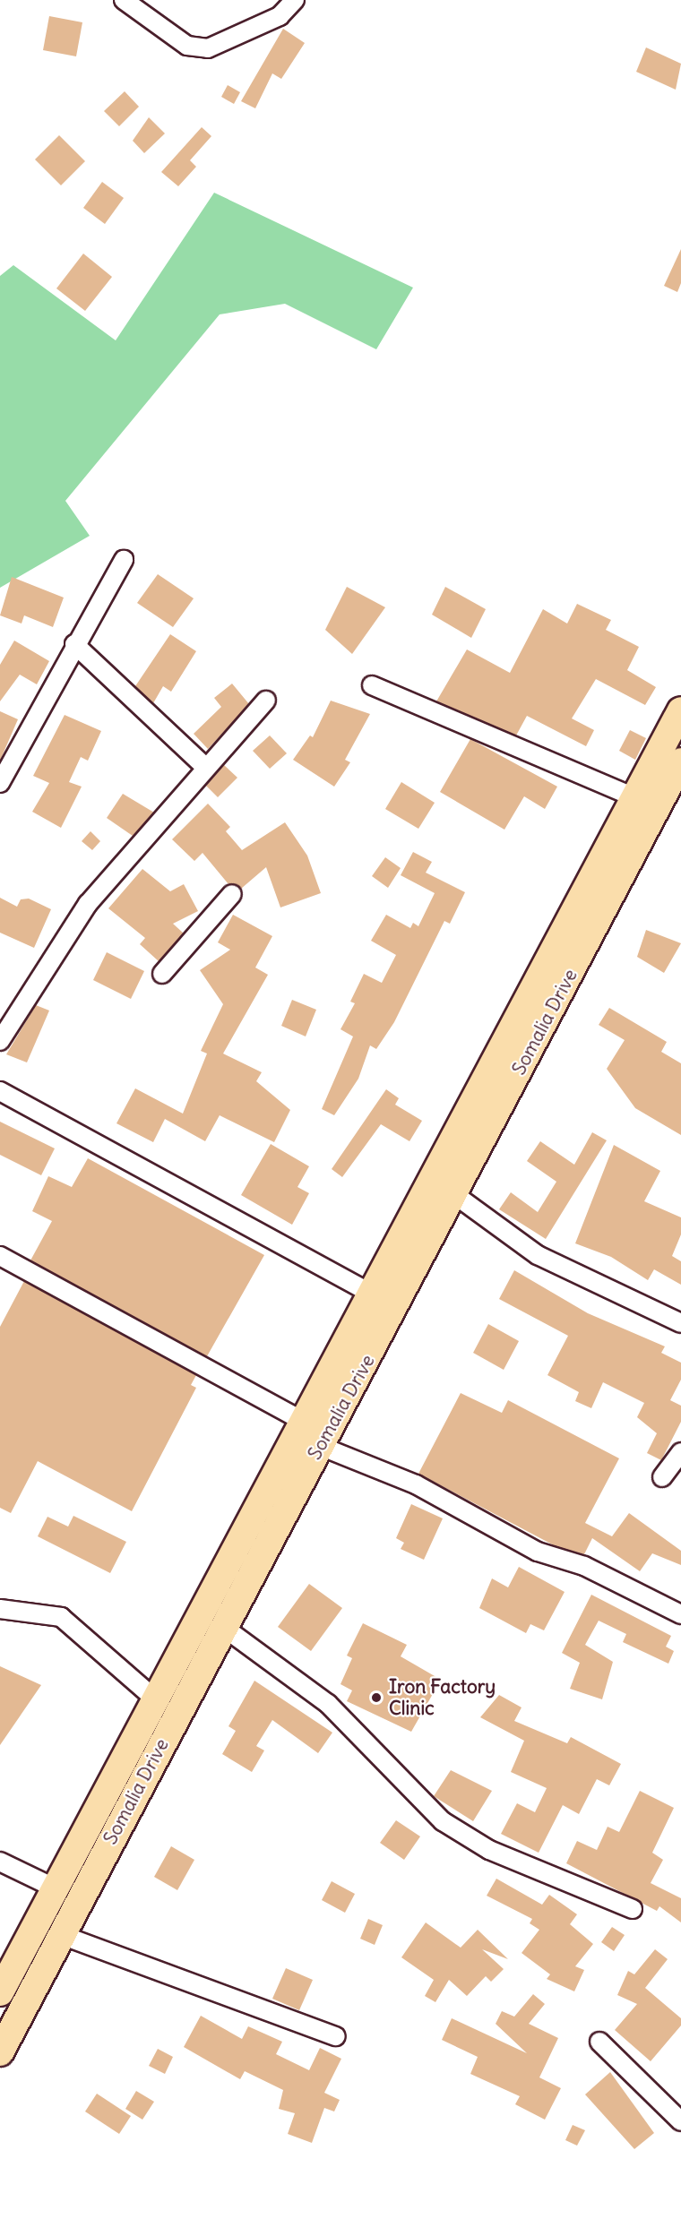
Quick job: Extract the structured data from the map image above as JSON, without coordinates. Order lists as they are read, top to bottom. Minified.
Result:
{"streets":{"main road":["Somalia Drive"]},"places":["Iron Factory Clinic"]}
